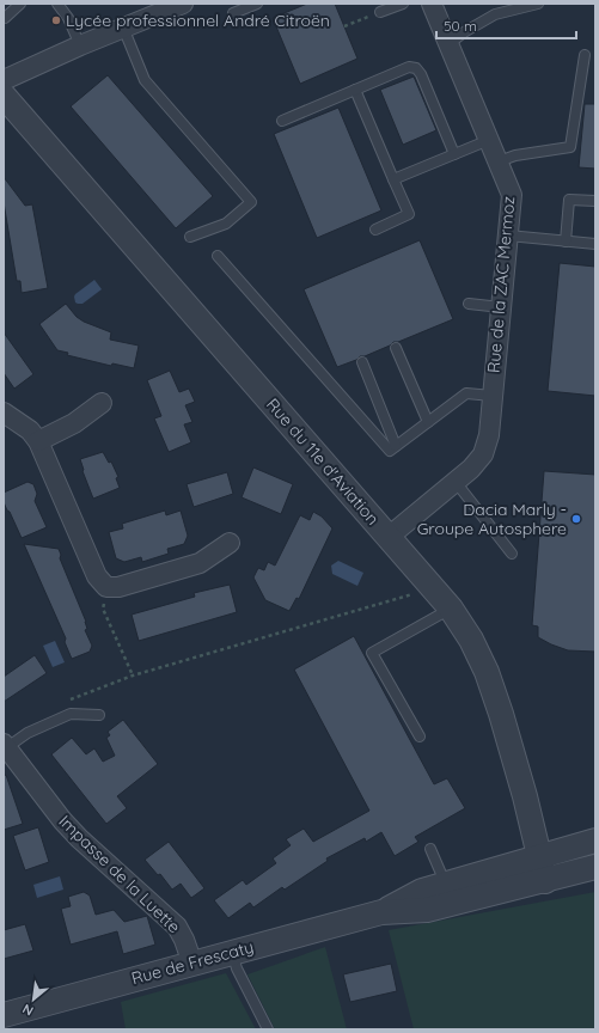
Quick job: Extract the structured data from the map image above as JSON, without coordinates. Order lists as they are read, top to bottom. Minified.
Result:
{"streets":{"street":["Rue de la ZAC Mermoz","Rue du 11e d'Aviation","Impasse de la Luette","Rue de Frescaty"]},"crossings":[["Rue de la ZAC Mermoz","Rue du 11e d'Aviation"],["Rue du 11e d'Aviation","Rue de Frescaty"],["Impasse de la Luette","Rue de Frescaty"]],"places":["Lycée professionnel André Citroën","Dacia Marly - Groupe Autosphere"],"scale_bar":"50 m","north":"bottom left"}
